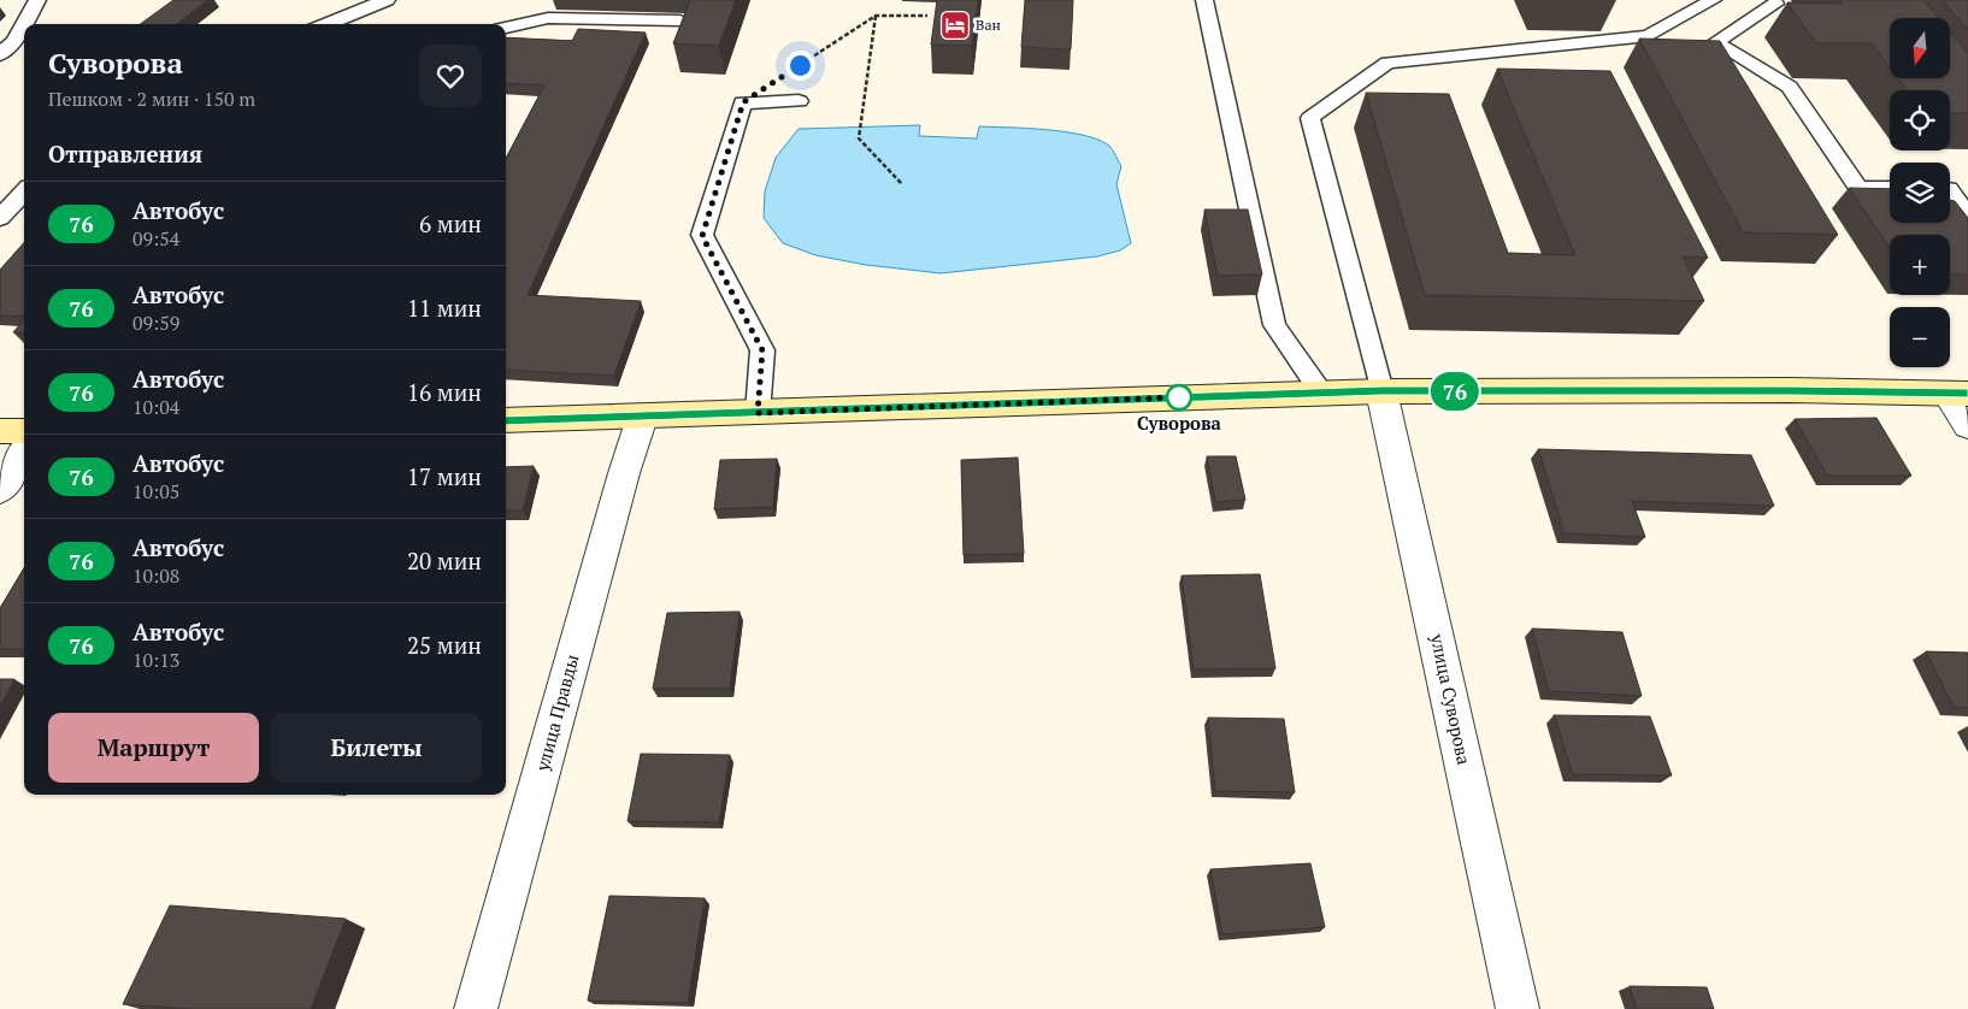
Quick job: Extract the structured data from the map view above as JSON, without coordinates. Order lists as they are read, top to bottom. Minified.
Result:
{"streets":{"street":["улица Суворова","улица Правды"]},"places":{"hotel":["Ван"],"other":["Суворова"]},"lines":["bus line 76"],"north":"bottom","page":{"on_map":"76","map_buttons":["+","−"],"heading":[["Суворова","Пешком · 2 мин · 150 m"],"Отправления"],"list":[{"mark":"76","name":"Автобус","note":"09:54","value":"6 мин"},{"mark":"76","name":"Автобус","note":"09:59","value":"11 мин"},{"mark":"76","name":"Автобус","note":"10:04","value":"16 мин"},{"mark":"76","name":"Автобус","note":"10:05","value":"17 мин"},{"mark":"76","name":"Автобус","note":"10:08","value":"20 мин"},{"mark":"76","name":"Автобус","note":"10:13","value":"25 мин"}],"buttons":["Маршрут","Билеты"]}}
